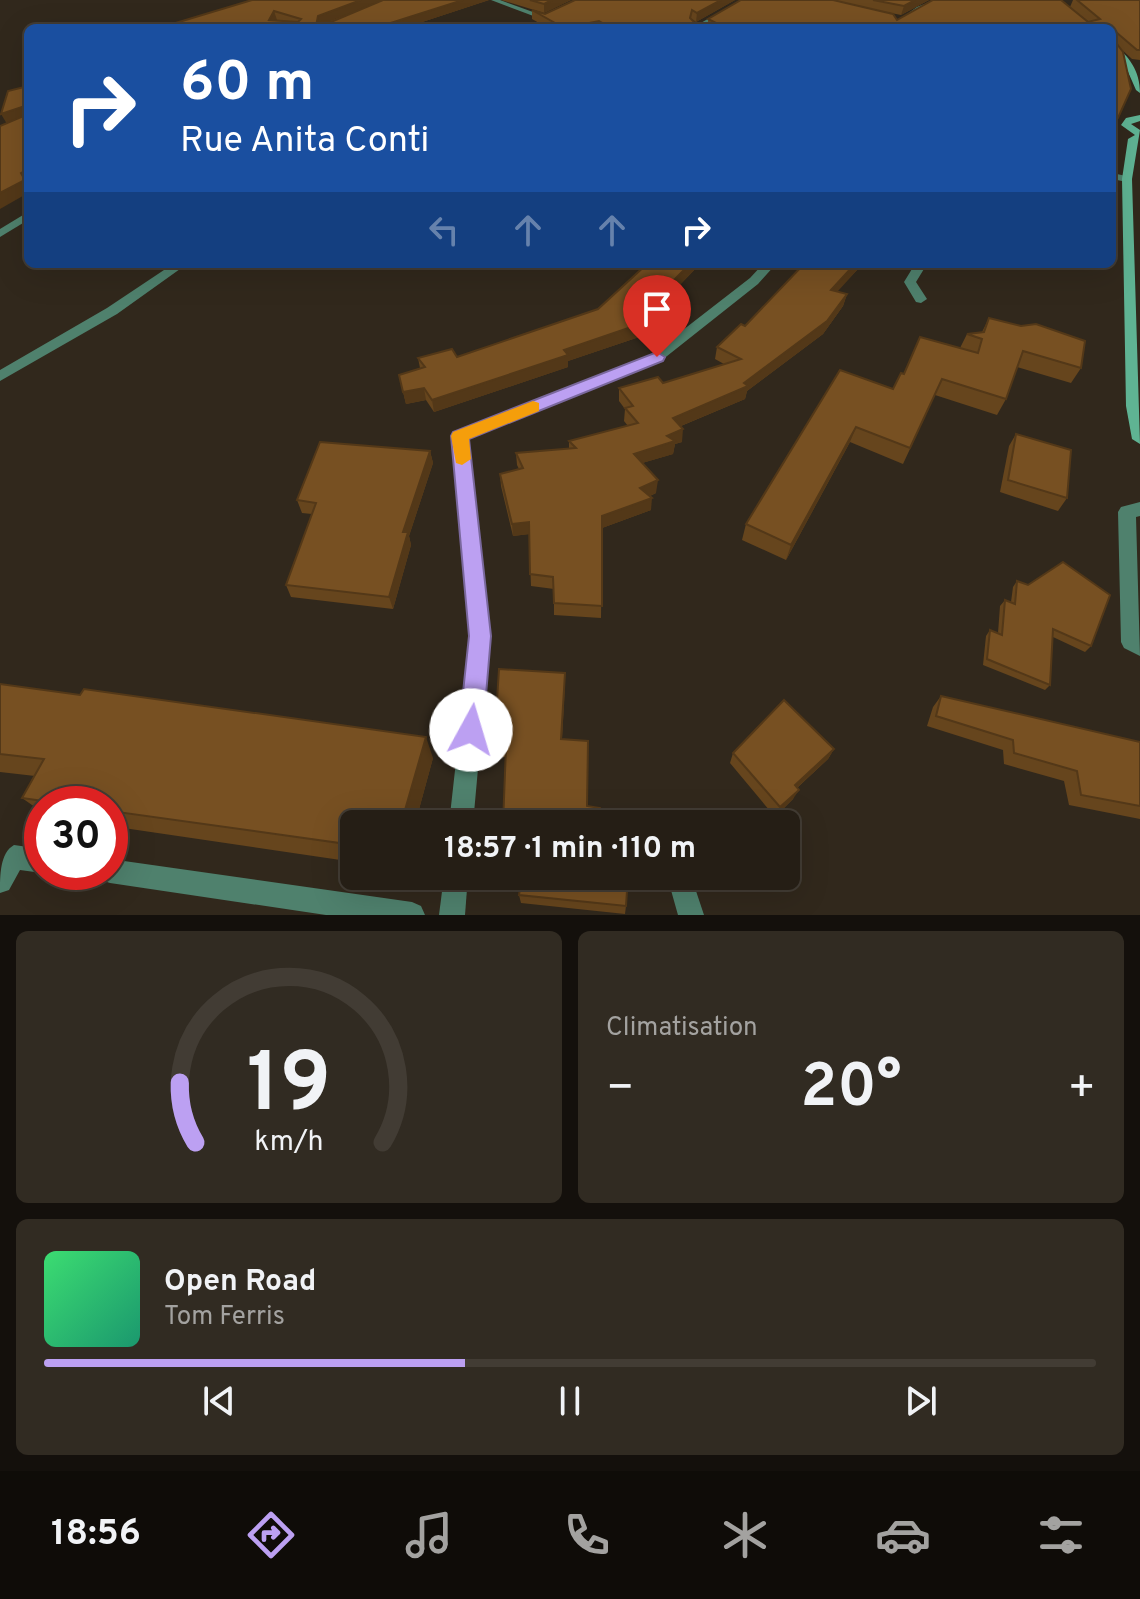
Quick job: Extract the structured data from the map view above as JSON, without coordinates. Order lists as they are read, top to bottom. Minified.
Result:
{"page":{"turn":["60 m","Rue Anita Conti"],"limit":"30","trip":"18:57 · 1 min · 110 m","tile":"Climatisation","heat":["−","20°","+"],"song":["Open Road","Tom Ferris"],"tabs":"18:56","gauge":["19","km/h"]}}
